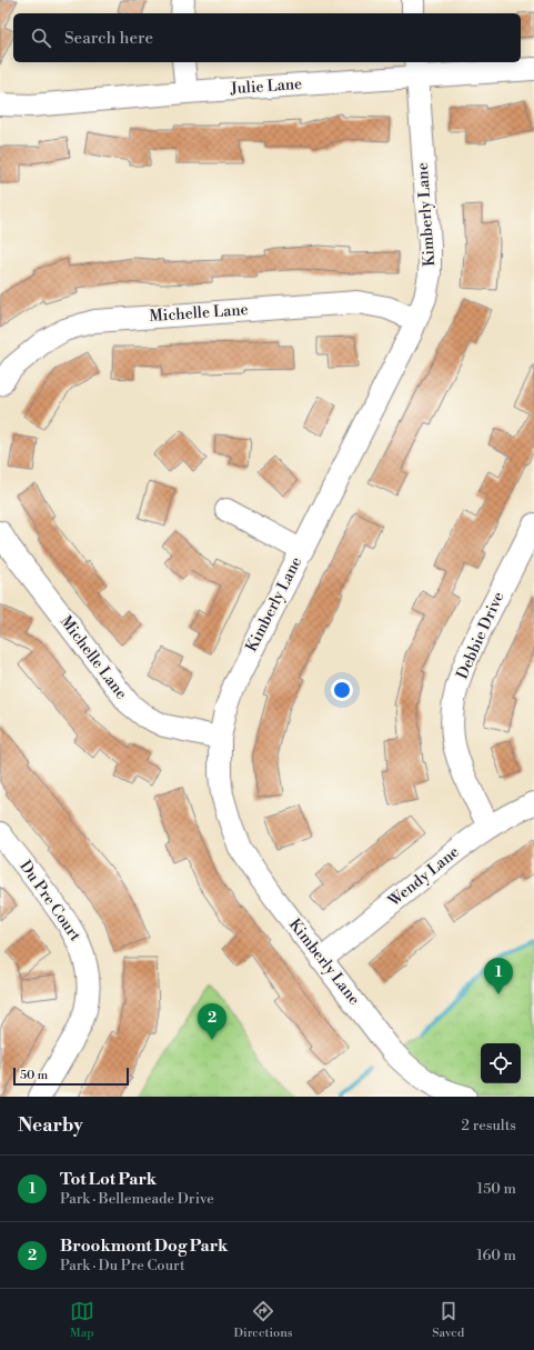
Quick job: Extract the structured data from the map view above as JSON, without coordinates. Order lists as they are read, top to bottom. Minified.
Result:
{"streets":{"street":["Julie Lane","Kimberly Lane","Michelle Lane","Debbie Drive","Wendy Lane","Du Pre Court"]},"crossings":[["Julie Lane","Kimberly Lane"],["Kimberly Lane","Michelle Lane"],["Kimberly Lane","Wendy Lane"],["Debbie Drive","Wendy Lane"]],"scale_bar":"50 m","page":{"search":"Search here","pins":["1","2"],"scale":"50 m","heading":["Nearby","2 results"],"list":[{"mark":"1","name":"Tot Lot Park","note":"Park · Bellemeade Drive","value":"150 m"},{"mark":"2","name":"Brookmont Dog Park","note":"Park · Du Pre Court","value":"160 m"}],"nav":["Map","Directions","Saved"]}}
